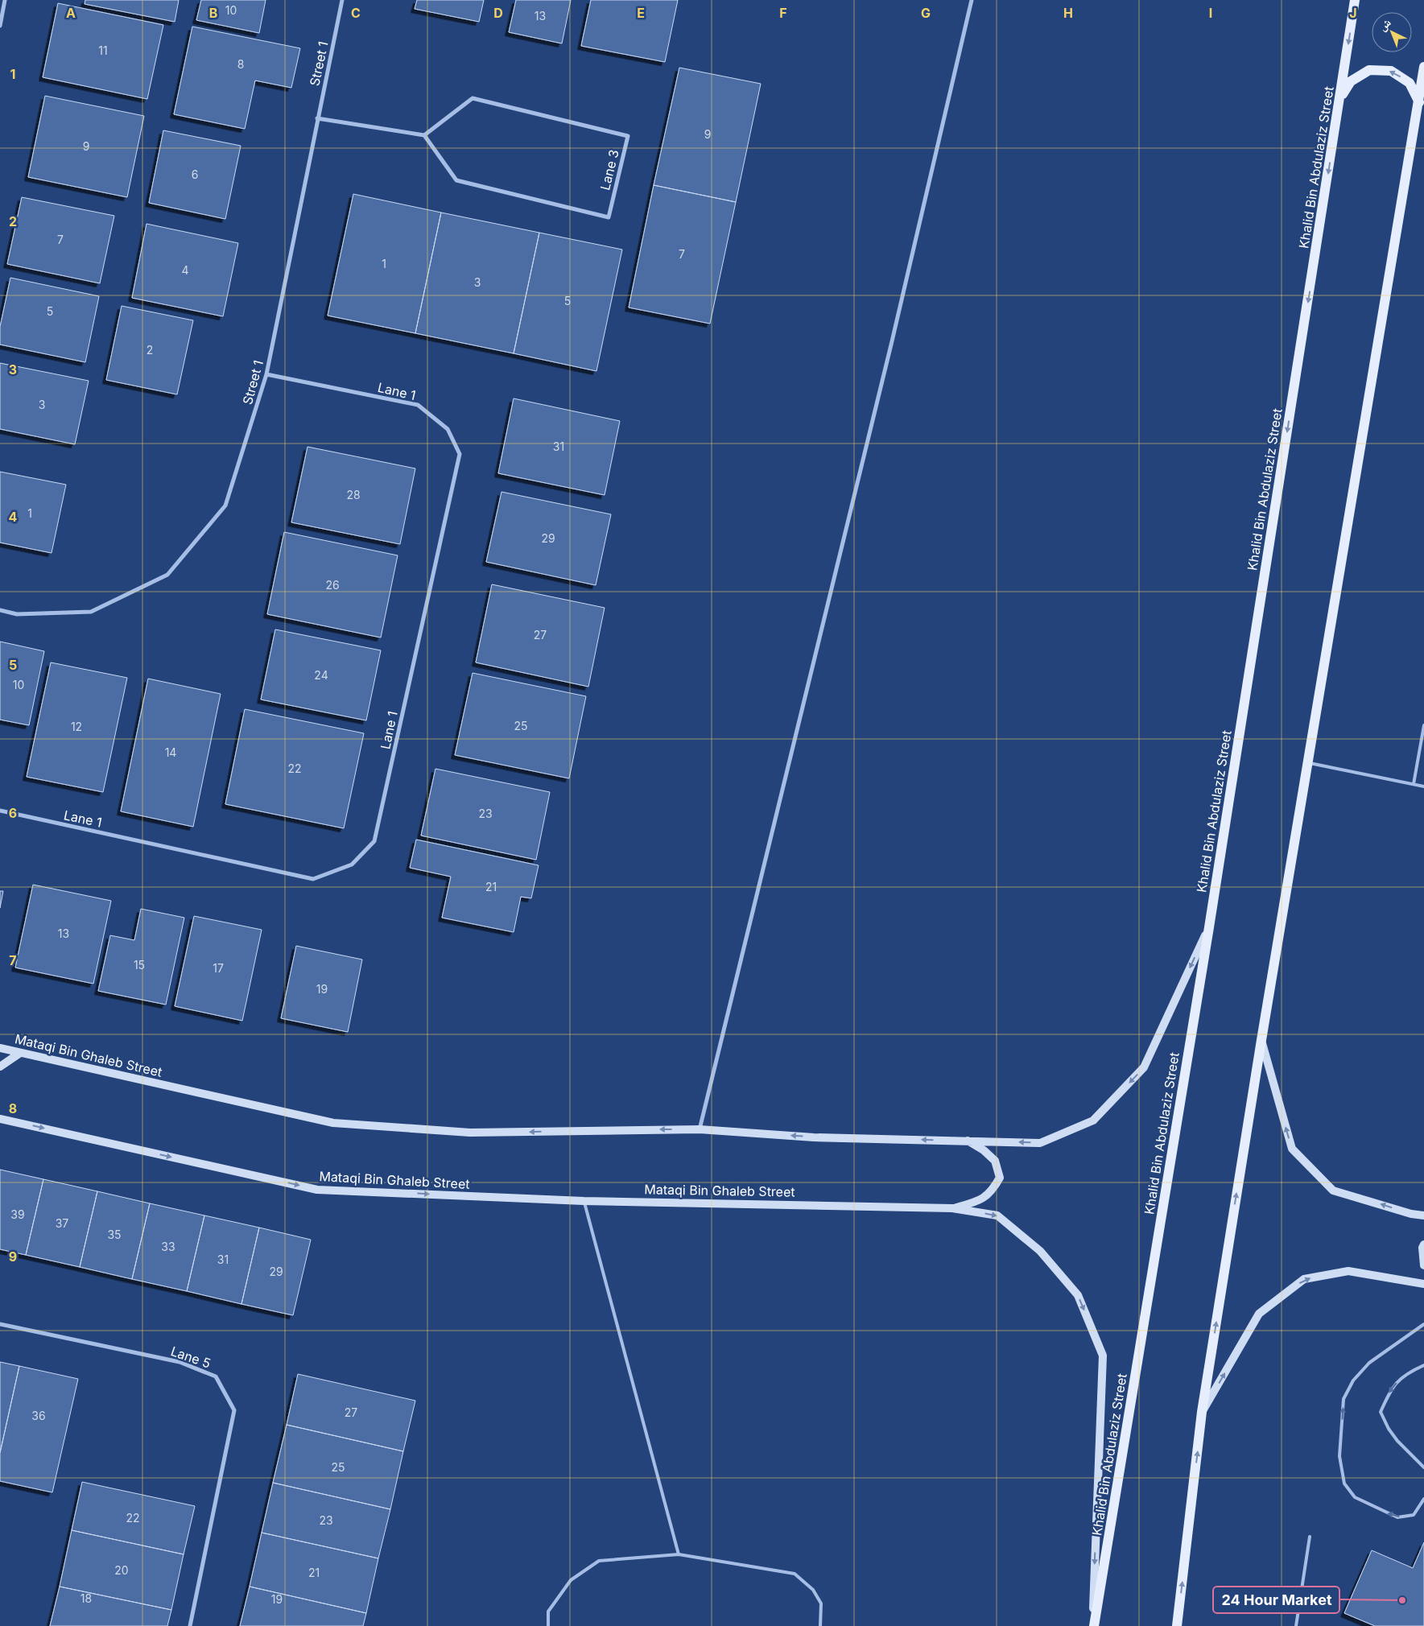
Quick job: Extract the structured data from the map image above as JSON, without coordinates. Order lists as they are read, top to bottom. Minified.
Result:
{"streets":{"main road":["Khalid Bin Abdulaziz Street"],"street":["Street 1","Lane 3","Lane 1","Mataqi Bin Ghaleb Street","Lane 5"]},"crossings":[["Street 1","Lane 1"],["Khalid Bin Abdulaziz Street","Mataqi Bin Ghaleb Street"]],"places":["24 Hour Market"],"house_numbers":["10","13","11","8","9","9","6","7","7","1","4","3","5","5","2","3","31","28","1","29","26","27","24","10","25","12","14","22","23","21","13","15","17","19","39","37","35","33","31","29","27","36","25","22","23","20","21","18","19"],"north":"top left","grid":{"columns":["A","B","C","D","E","F","G","H","I","J"],"rows":["1","2","3","4","5","6","7","8","9"]}}
